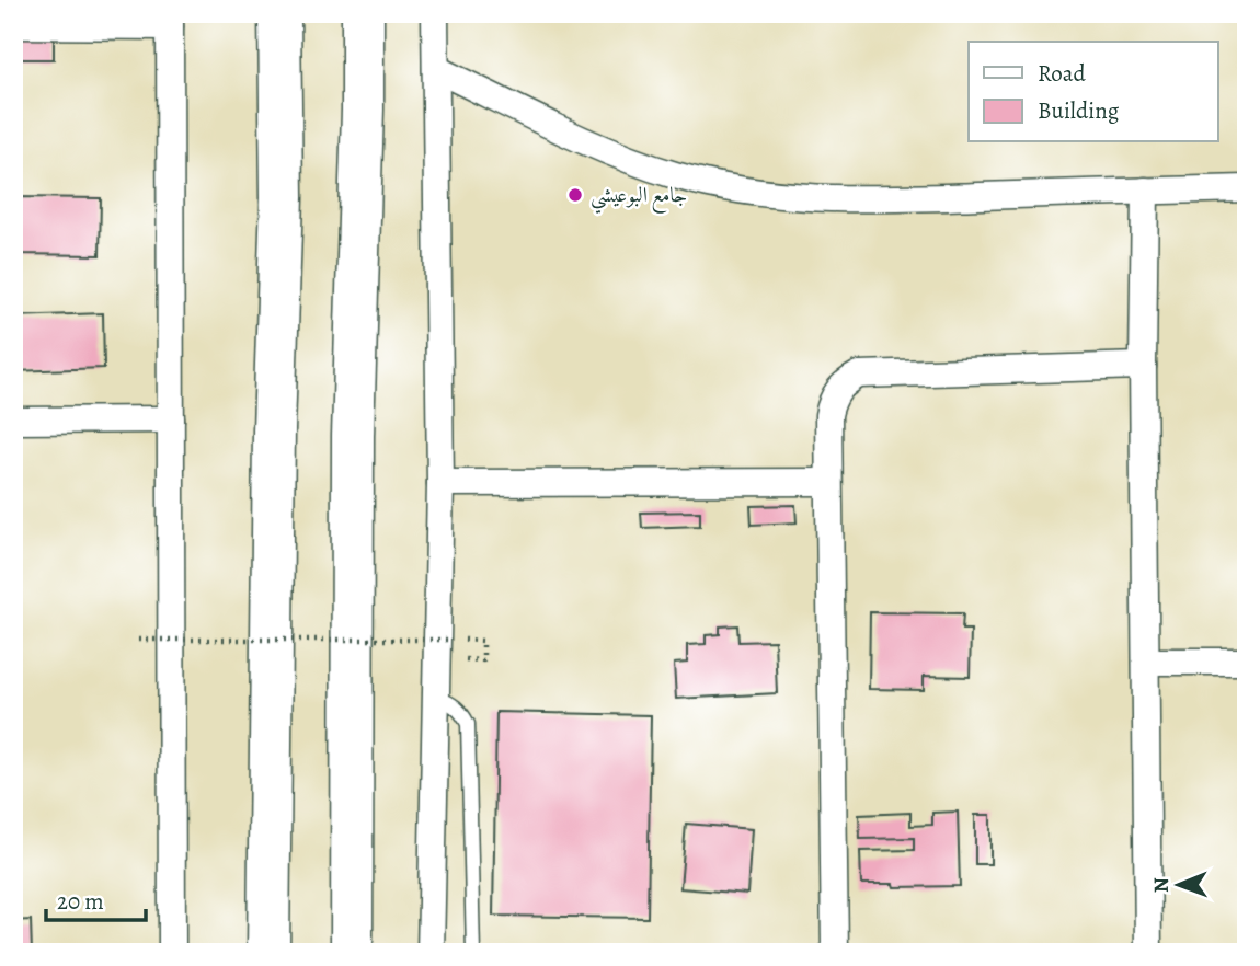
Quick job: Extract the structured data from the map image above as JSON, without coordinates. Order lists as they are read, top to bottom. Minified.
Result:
{"places":["جامع البوعيشي"],"legend":["Road","Building"],"scale_bar":"20 m","north":"left"}
